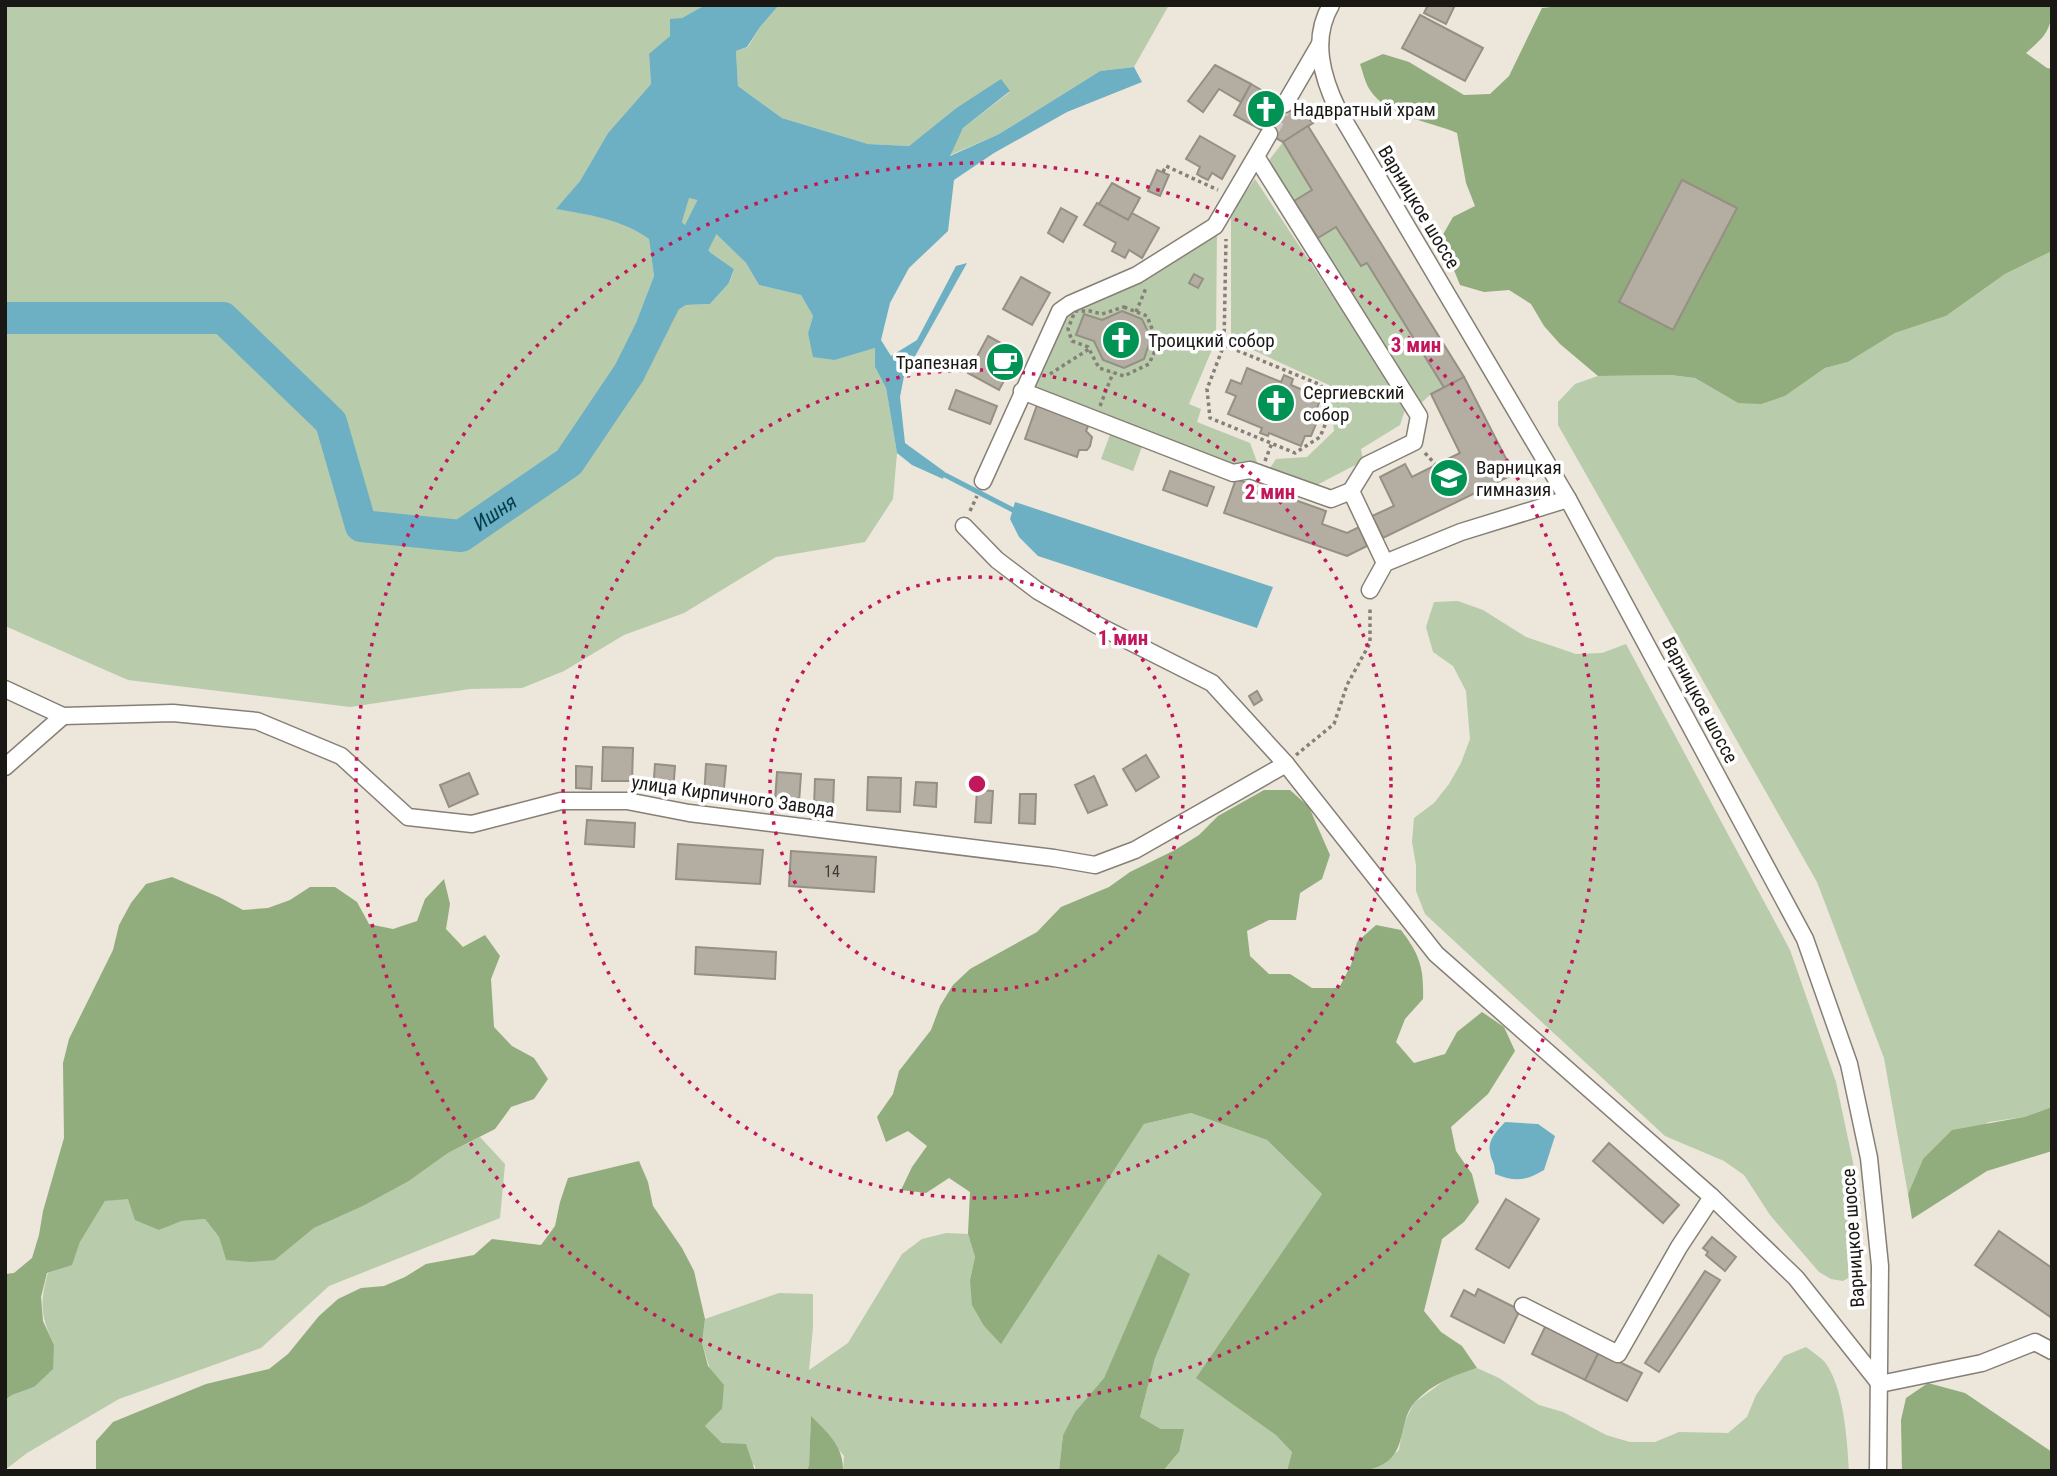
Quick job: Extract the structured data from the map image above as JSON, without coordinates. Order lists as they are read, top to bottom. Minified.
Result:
{"streets":{"street":["Варницкое шоссе","улица Кирпичного Завода"]},"water":["Ишня"],"places":{"church":["Надвратный храм","Троицкий собор","Сергиевский собор"],"cafe":["Трапезная"],"school or university":["Варницкая гимназия"]},"house_numbers":["14"],"rings":["3 мин","2 мин","1 мин"]}
